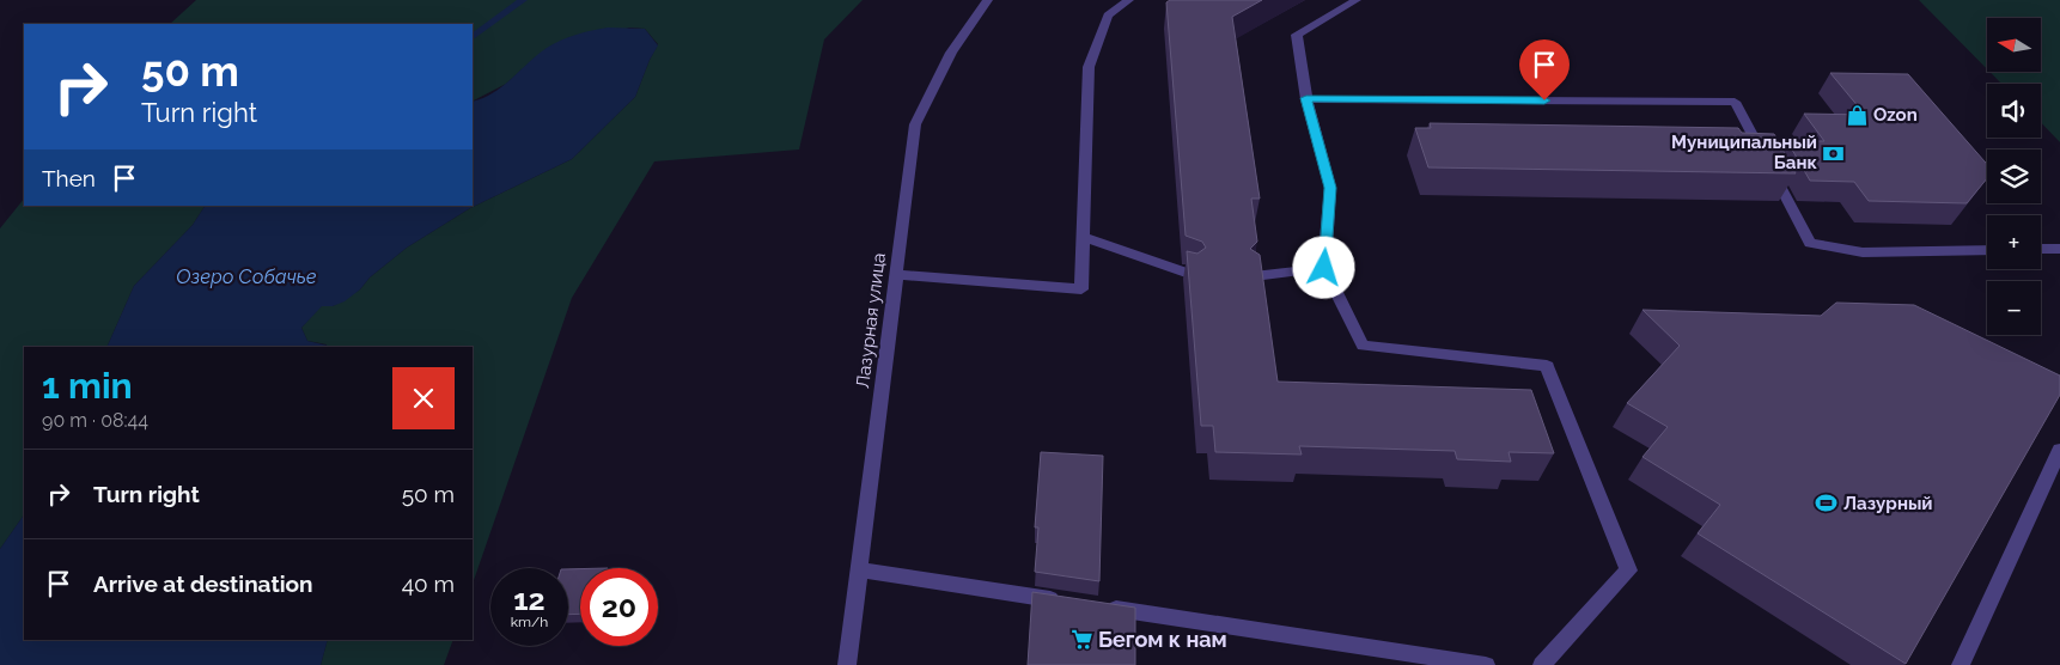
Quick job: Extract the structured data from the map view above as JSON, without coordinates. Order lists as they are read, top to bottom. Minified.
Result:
{"streets":{"street":["Лазурная улица"]},"water":["Озеро Собачье"],"places":{"shop":["Ozon"],"bank":["Муниципальный Банк"],"sports":["Лазурный"],"supermarket":["Бегом к нам"]},"north":"left","page":{"map_buttons":["+","−"],"turn":["50 m","Turn right"],"then":"Then","heading":["1 min","90 m · 08:44"],"list":[{"name":"Turn right","value":"50 m"},{"name":"Arrive at destination","value":"40 m"}],"speed":"12 km/h","limit":"20"}}
